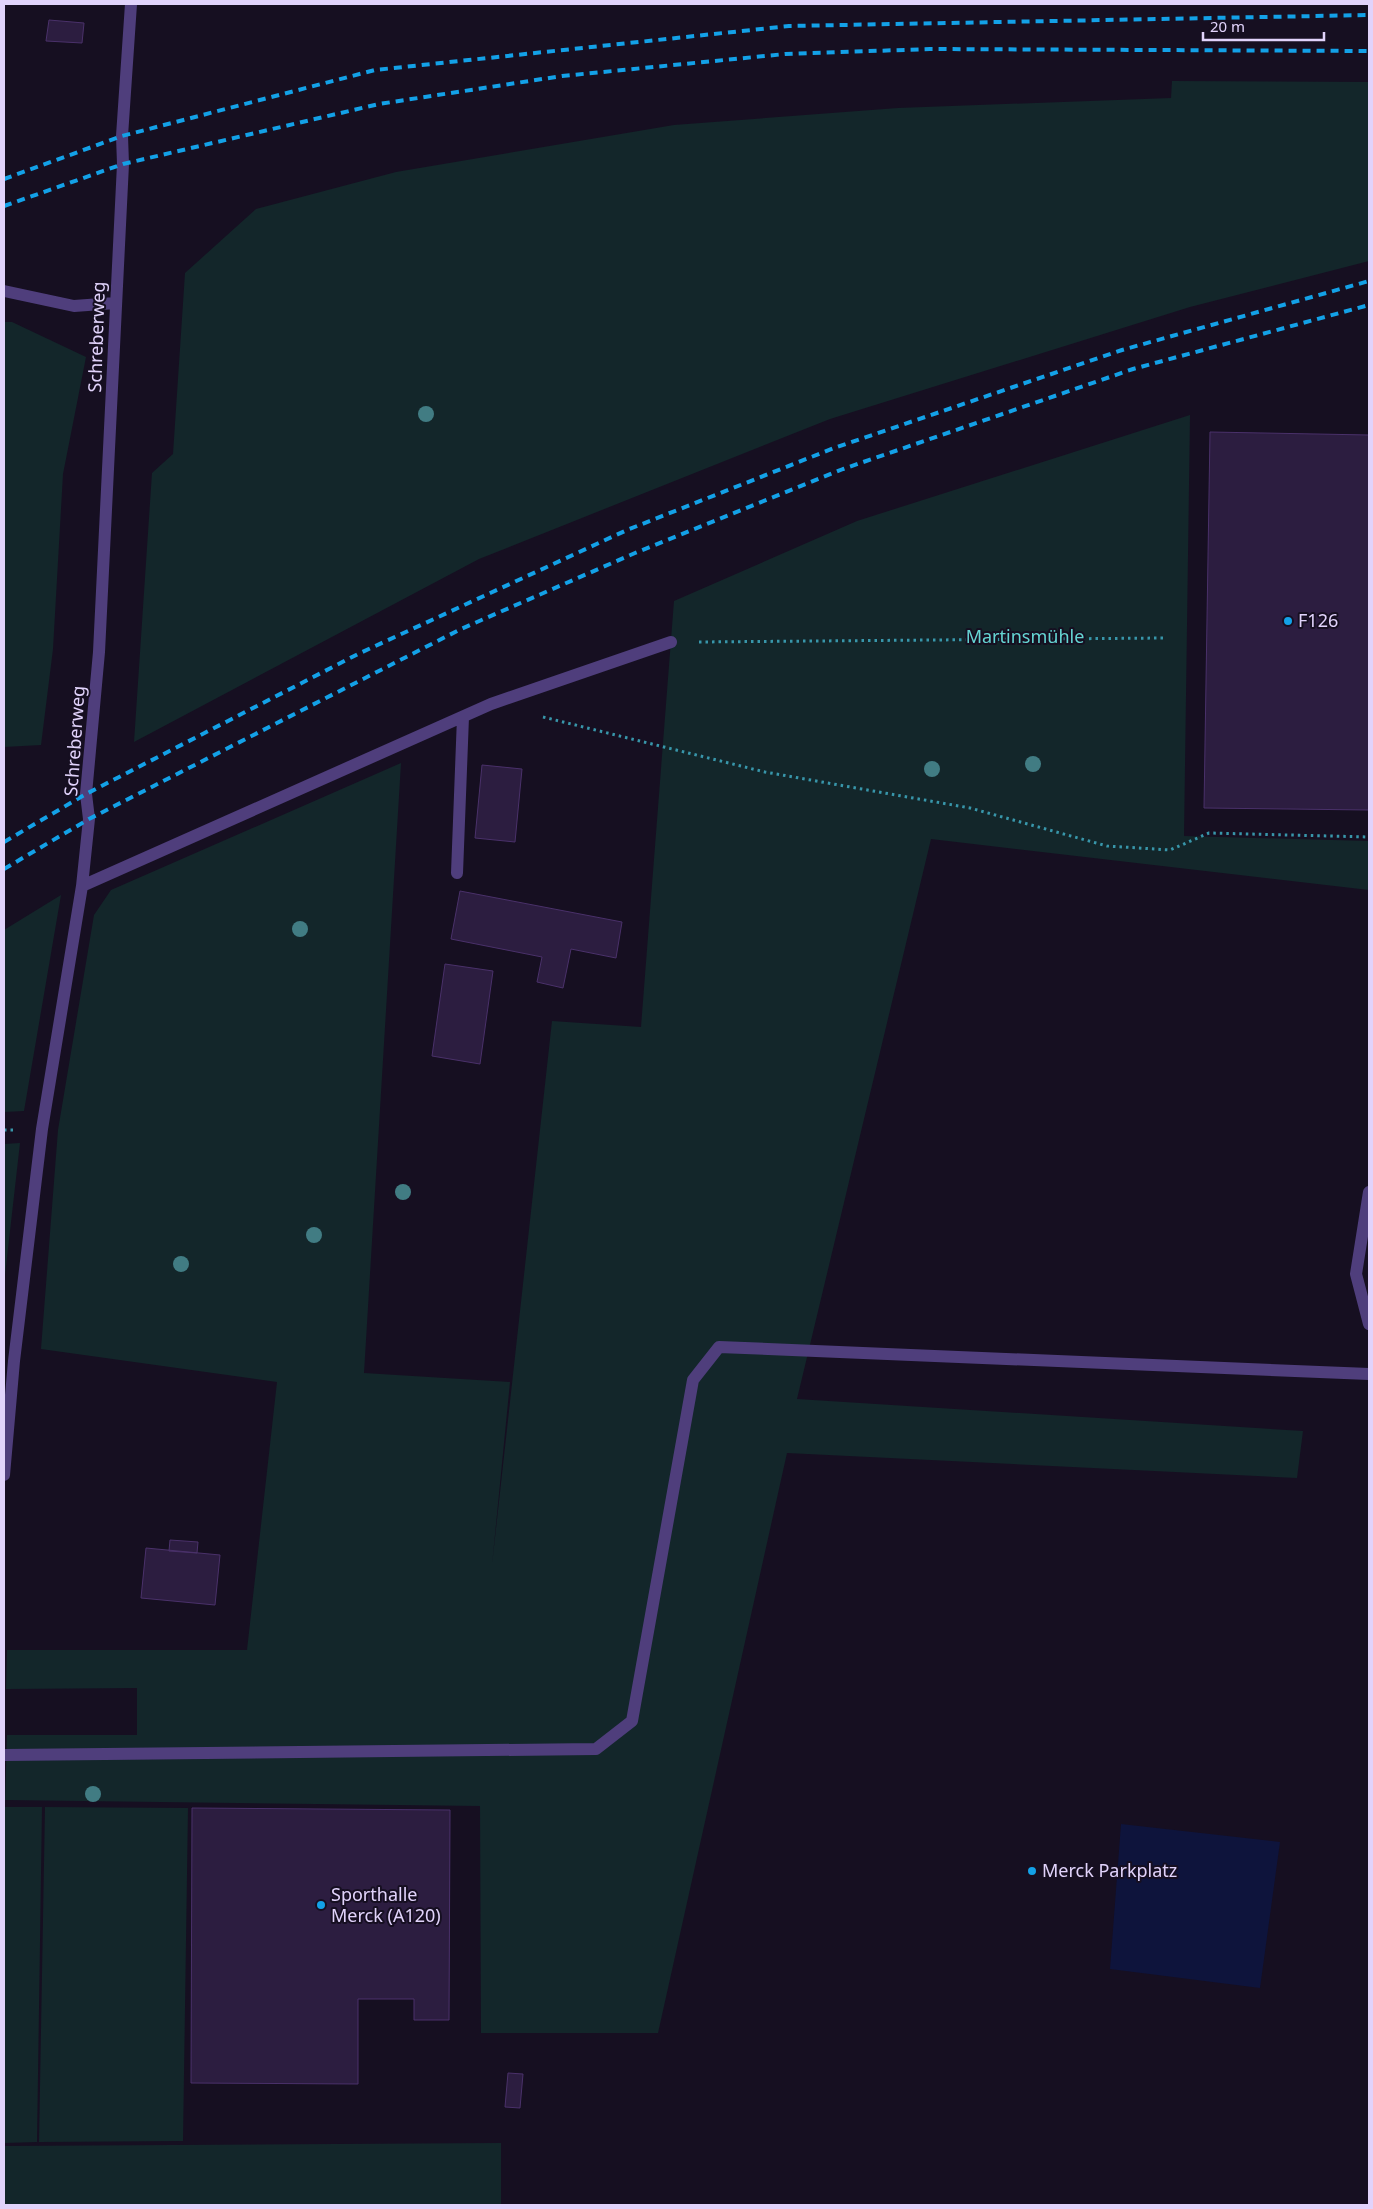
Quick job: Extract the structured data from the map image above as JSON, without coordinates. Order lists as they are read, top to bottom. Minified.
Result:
{"streets":{"lane":["Schreberweg"]},"parks":["Martinsmühle"],"places":["F126","Merck Parkplatz","Sporthalle Merck (A120)"],"scale_bar":"20 m"}
